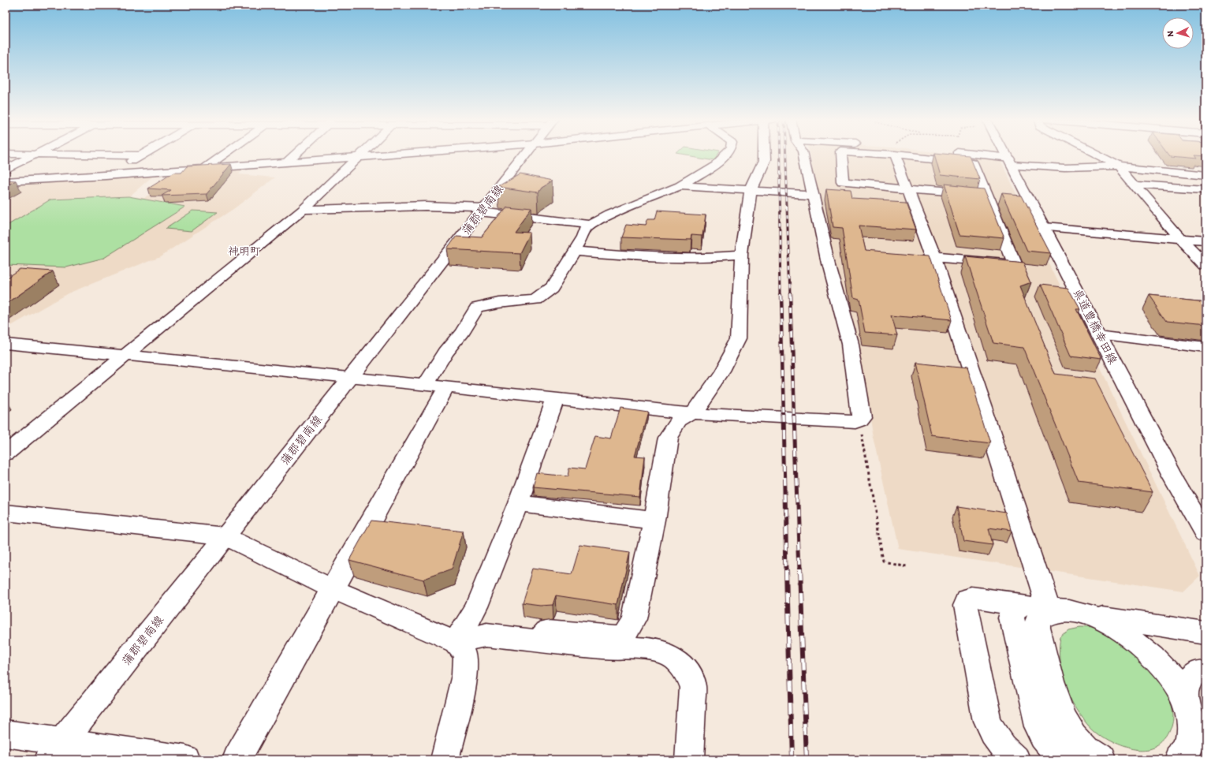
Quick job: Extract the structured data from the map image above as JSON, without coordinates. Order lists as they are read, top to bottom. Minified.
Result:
{"streets":{"street":["蒲郡碧南線","県道豊橋幸田線"]},"districts":["神明町"],"north":"left"}
